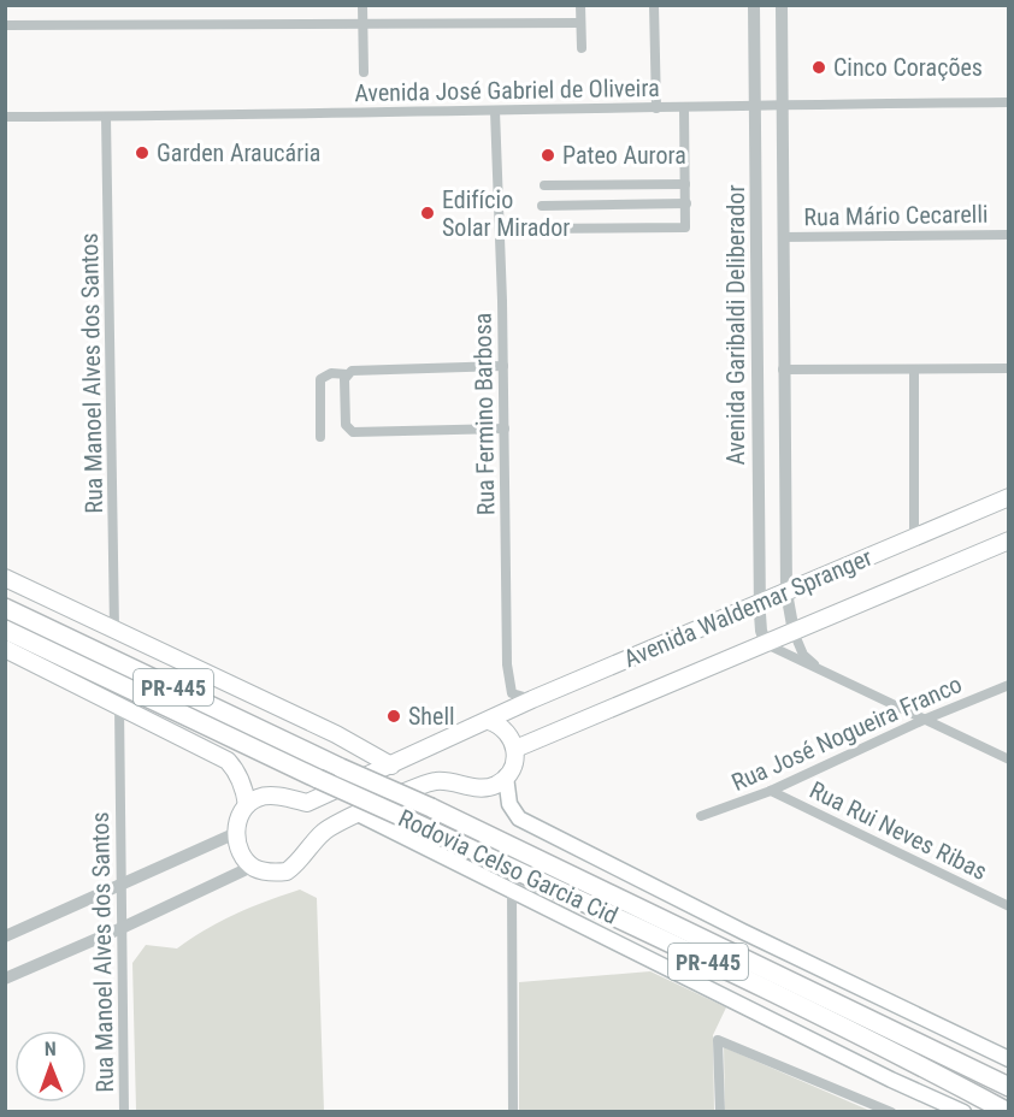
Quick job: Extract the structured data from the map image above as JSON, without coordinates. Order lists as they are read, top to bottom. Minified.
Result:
{"streets":{"highway":["PR-445","Rodovia Celso Garcia Cid"],"main road":["Avenida Waldemar Spranger"],"street":["Avenida José Gabriel de Oliveira","Rua Mário Cecarelli","Avenida Garibaldi Deliberador","Rua Manoel Alves dos Santos","Rua Fermino Barbosa","Rua José Nogueira Franco","Rua Rui Neves Ribas"]},"crossings":[["Avenida José Gabriel de Oliveira","Avenida Garibaldi Deliberador"],["Avenida José Gabriel de Oliveira","Rua Manoel Alves dos Santos"],["Avenida José Gabriel de Oliveira","Rua Fermino Barbosa"],["Rua Mário Cecarelli","Avenida Garibaldi Deliberador"],["Avenida Garibaldi Deliberador","Avenida Waldemar Spranger"],["Rua Fermino Barbosa","Avenida Waldemar Spranger"],["Rua José Nogueira Franco","Rua Rui Neves Ribas"]],"places":["Cinco Corações","Garden Araucária","Pateo Aurora","Edifício Solar Mirador","Shell"],"north":"top"}
